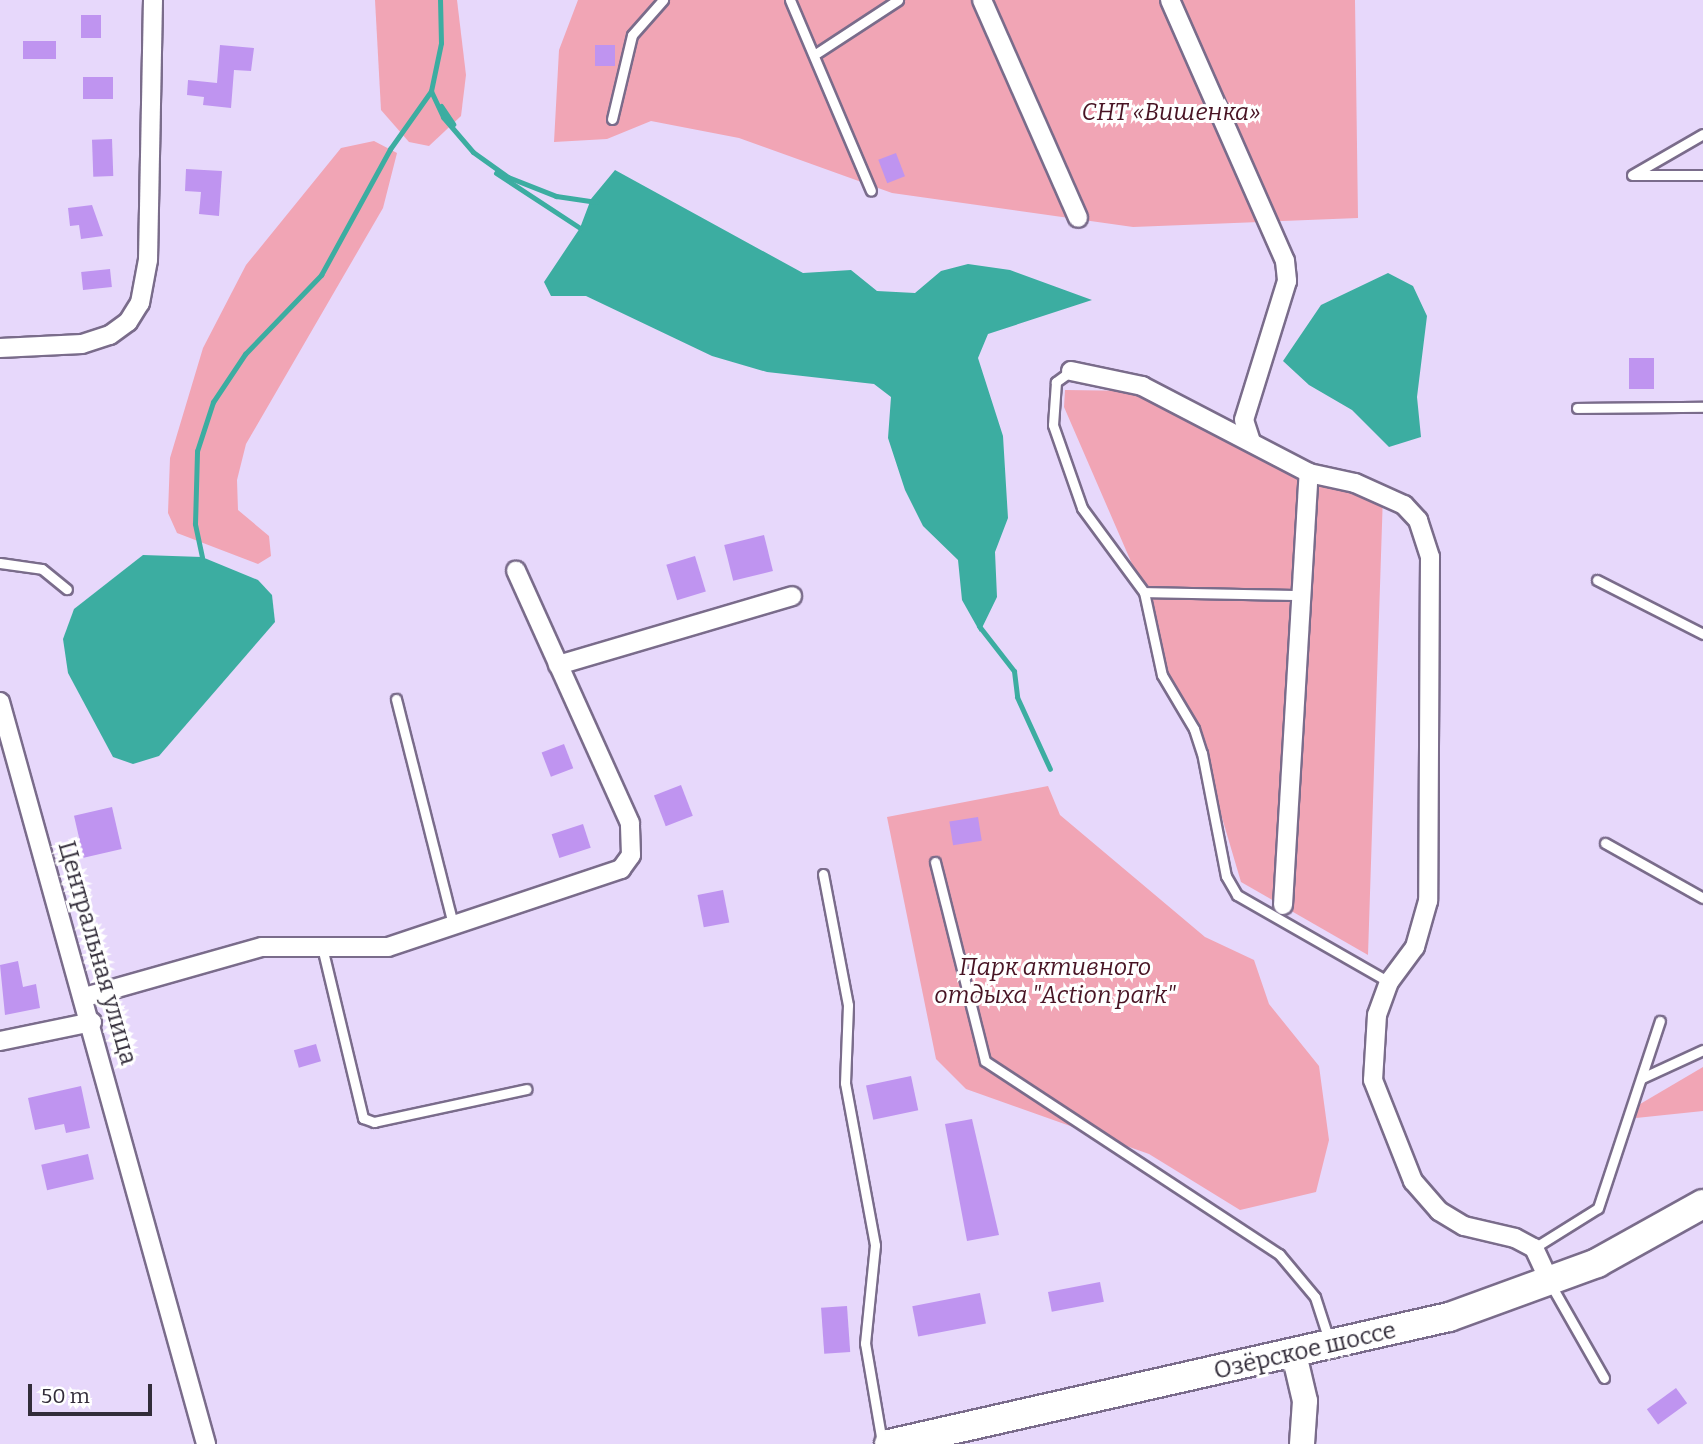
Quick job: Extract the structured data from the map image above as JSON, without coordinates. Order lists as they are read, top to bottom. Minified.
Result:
{"streets":{"main road":["Озёрское шоссе"],"street":["Центральная улица"]},"parks":["СНТ «Вишенка»","Парк активного отдыха \"Action park\""],"scale_bar":"50 m"}
